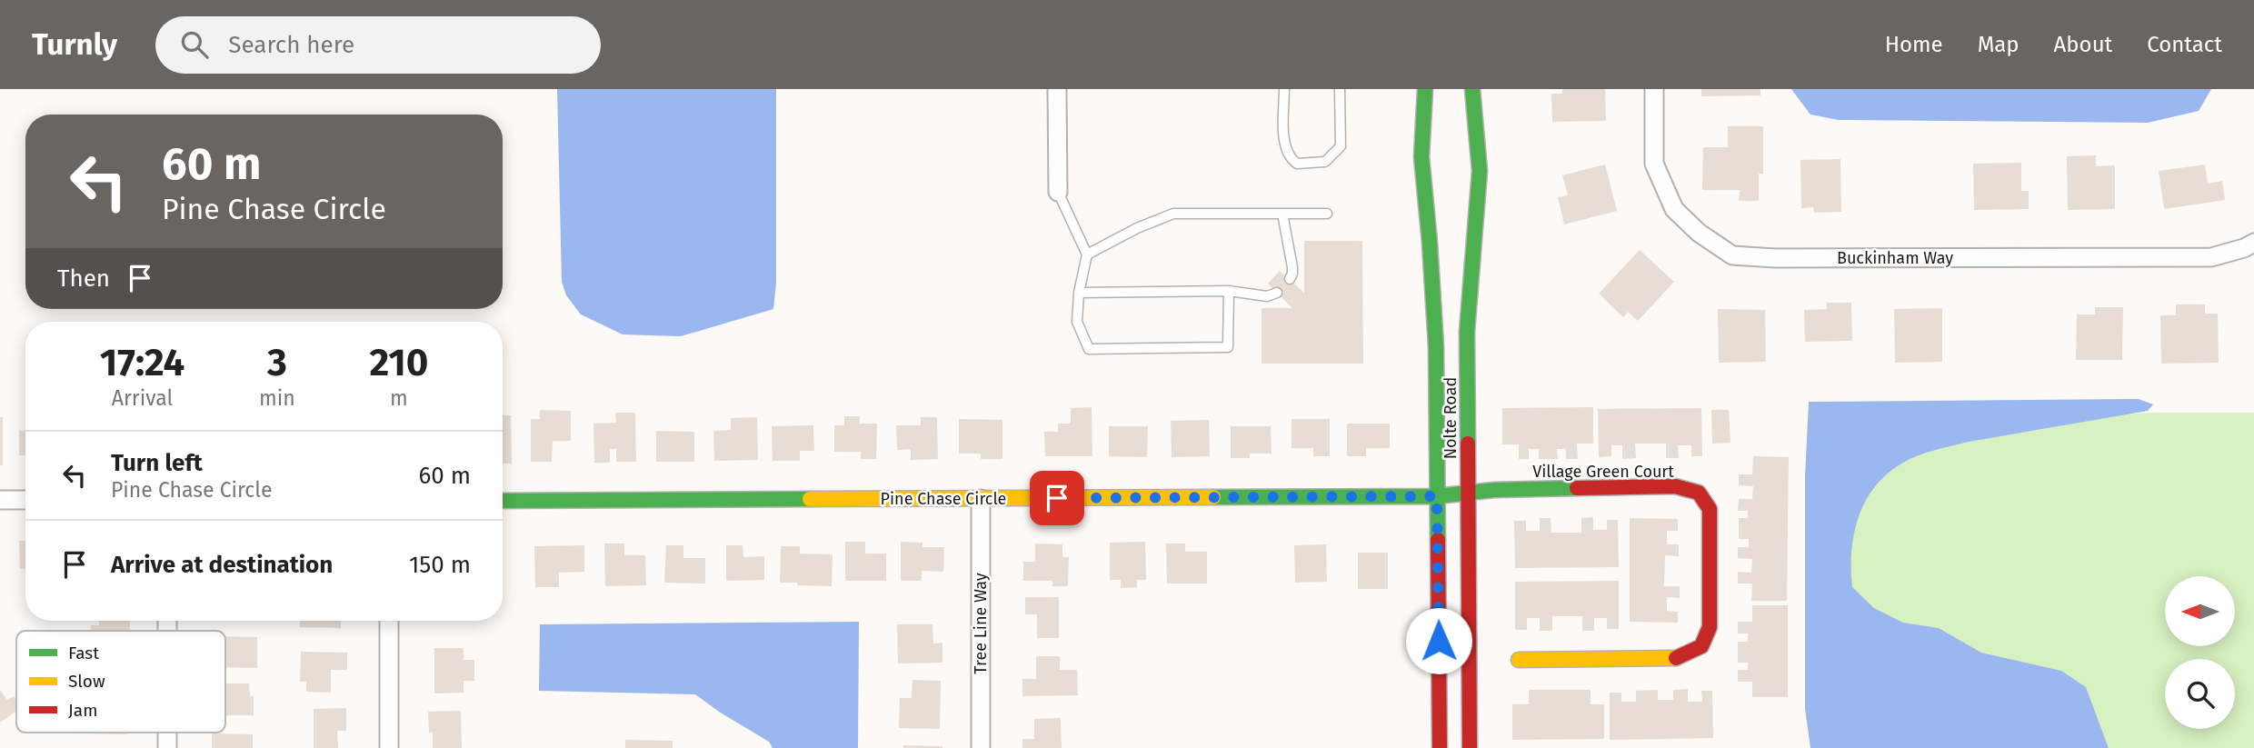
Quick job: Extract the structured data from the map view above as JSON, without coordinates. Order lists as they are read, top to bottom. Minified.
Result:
{"streets":{"street":["Buckinham Way","Nolte Road","Village Green Court","Pine Chase Circle","Tree Line Way"]},"crossings":[["Nolte Road","Village Green Court"],["Nolte Road","Pine Chase Circle"],["Village Green Court","Pine Chase Circle"],["Pine Chase Circle","Tree Line Way"]],"legend":["Fast","Slow","Jam"],"north":"left","page":{"header":"Turnly","search":"Search here","nav":["Home","Map","About","Contact"],"turn":["60 m","Pine Chase Circle"],"then":"Then","eta":["17:24","Arrival","3","min","210","m"],"list":[{"name":"Turn left","note":"Pine Chase Circle","value":"60 m"},{"name":"Arrive at destination","value":"150 m"}]}}
